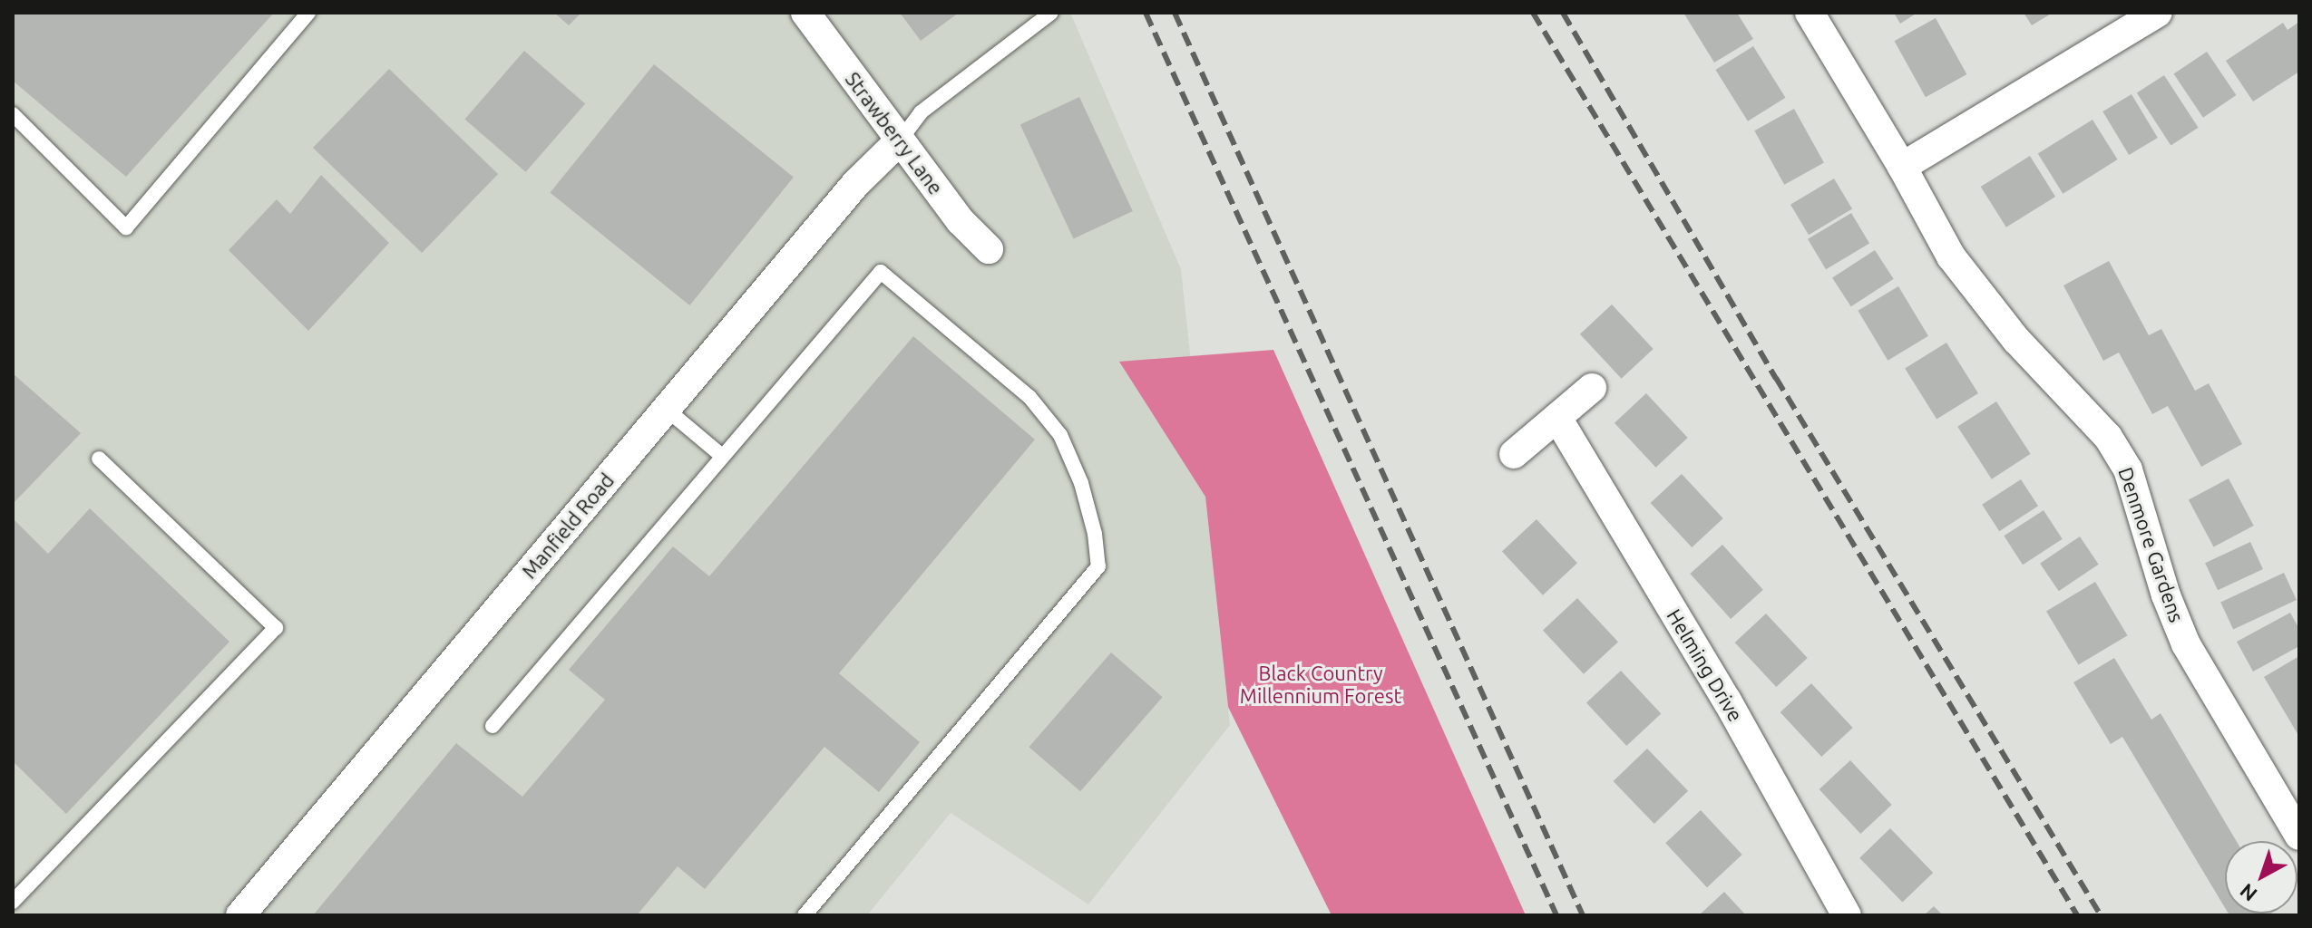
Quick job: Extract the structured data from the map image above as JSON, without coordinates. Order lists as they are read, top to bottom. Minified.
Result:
{"streets":{"street":["Strawberry Lane","Manfield Road","Denmore Gardens","Helming Drive"]},"crossings":[["Strawberry Lane","Manfield Road"]],"parks":["Black Country Millennium Forest"],"north":"bottom left"}
